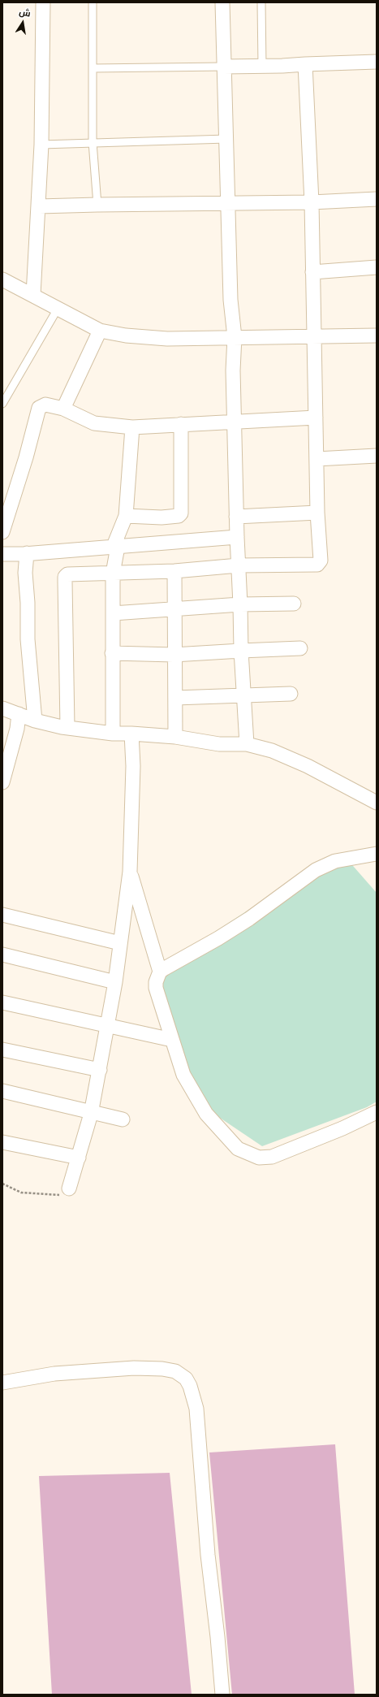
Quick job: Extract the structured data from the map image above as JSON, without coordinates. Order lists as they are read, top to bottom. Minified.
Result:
{"north":"top"}
